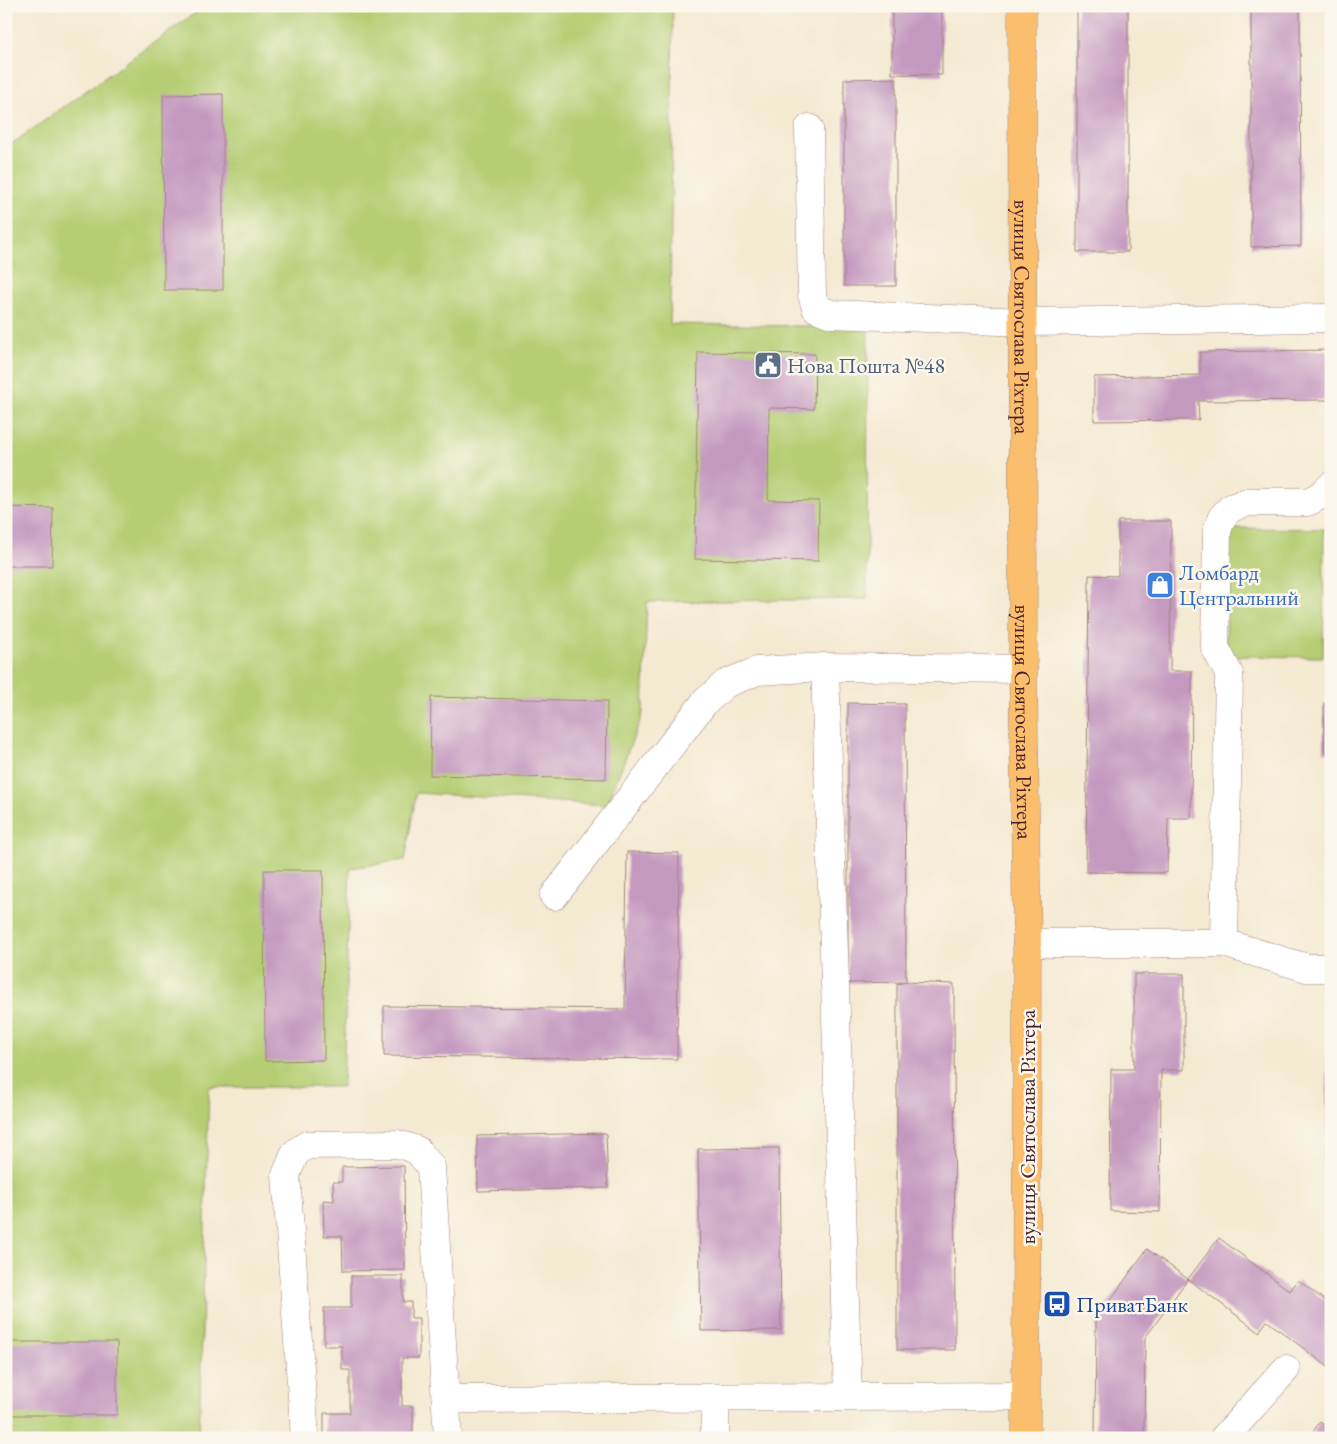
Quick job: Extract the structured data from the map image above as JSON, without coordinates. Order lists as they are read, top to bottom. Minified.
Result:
{"streets":{"main road":["вулиця Святослава Ріхтера"]},"places":{"public building":["Нова Пошта №48"],"shop":["Ломбард Центральний"],"bus stop":["ПриватБанк"]}}
